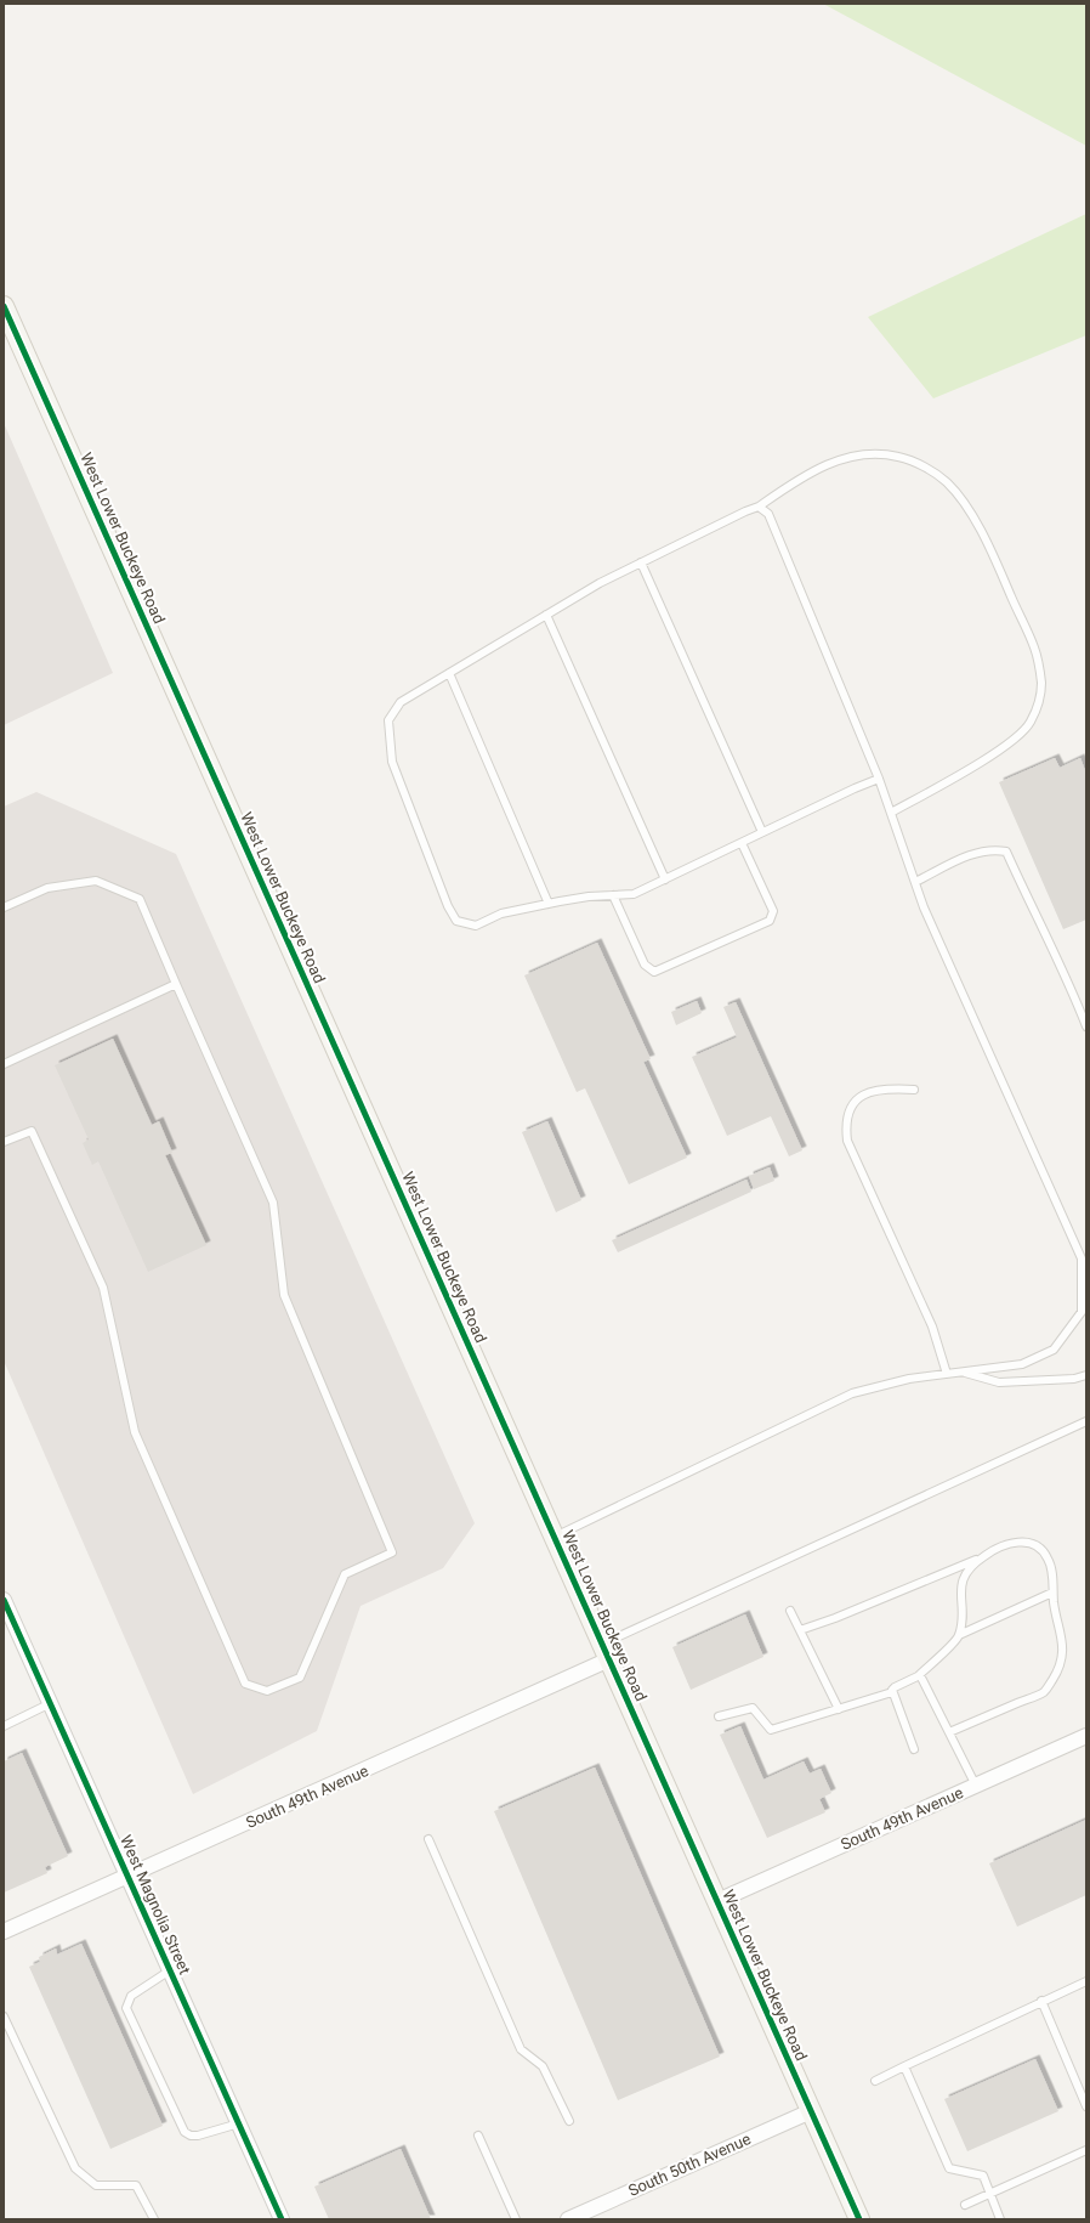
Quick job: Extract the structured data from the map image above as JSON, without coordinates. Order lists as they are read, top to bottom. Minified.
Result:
{"streets":{"main road":["West Lower Buckeye Road"],"street":["South 49th Avenue","West Magnolia Street","South 50th Avenue"]},"crossings":[["West Lower Buckeye Road","South 49th Avenue"],["West Lower Buckeye Road","South 50th Avenue"],["South 49th Avenue","West Magnolia Street"]]}
